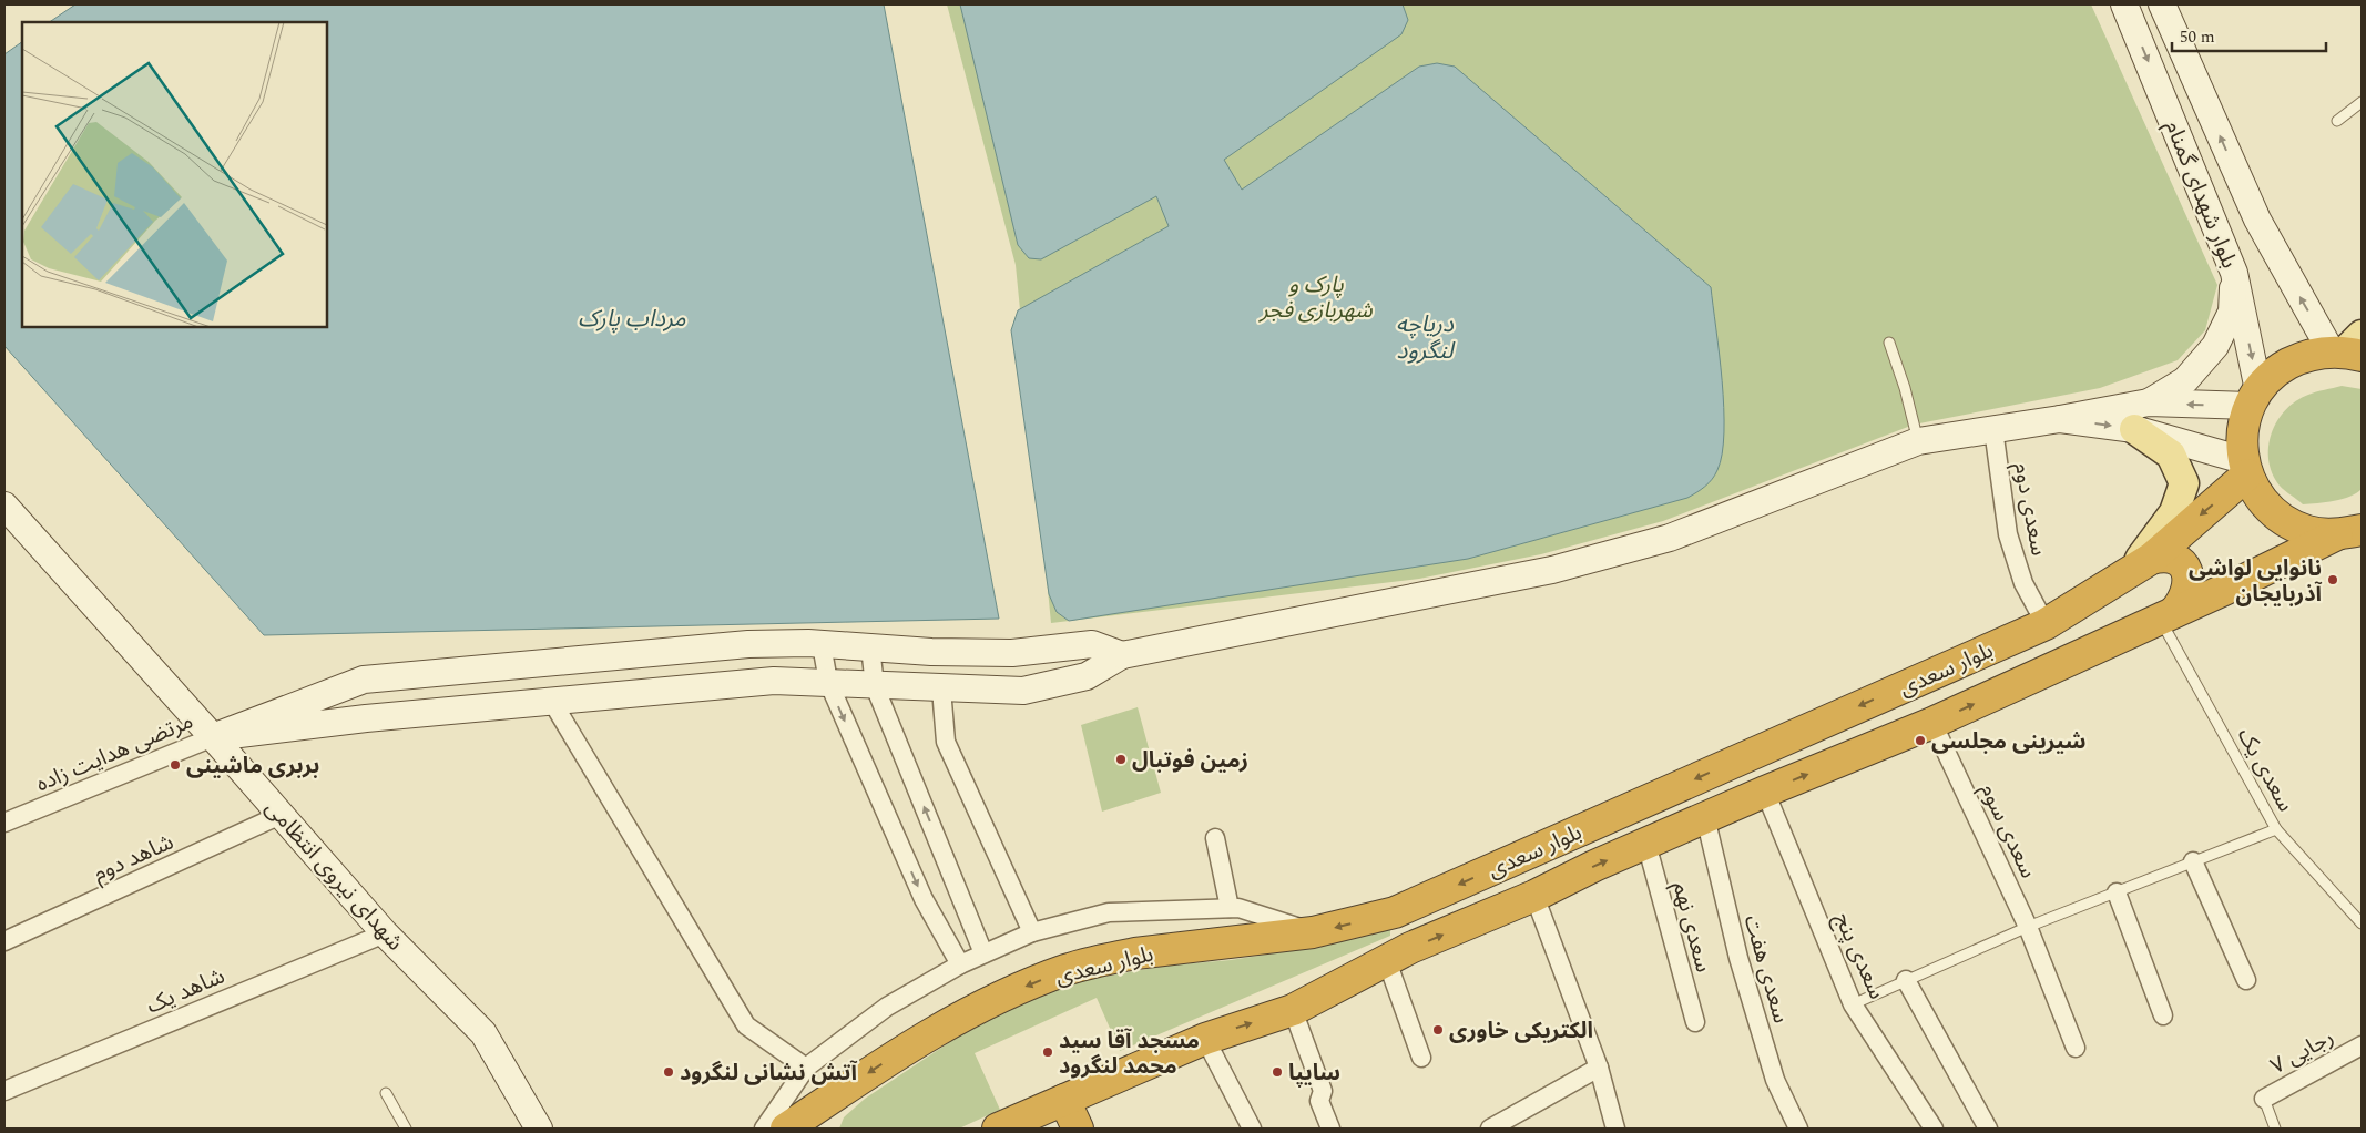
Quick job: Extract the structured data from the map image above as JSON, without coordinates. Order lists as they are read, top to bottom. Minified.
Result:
{"streets":{"highway":["بلوار سعدی"],"street":["بلوار شهدای گمنام","سعدی دوم","مرتضی هدایت زاده","سعدی سوم","شاهد دوم","شهدای نیروی انتظامی","سعدی نهم","سعدی پنج","سعدی هفت","شاهد یک","رجایی ۷"],"lane":["سعدی یک"]},"crossings":[["سعدی دوم","بلوار سعدی"],["بلوار سعدی","سعدی یک"],["بلوار سعدی","سعدی سوم"],["بلوار سعدی","سعدی نهم"],["بلوار سعدی","سعدی پنج"],["بلوار سعدی","سعدی هفت"],["مرتضی هدایت زاده","شهدای نیروی انتظامی"],["شاهد دوم","شهدای نیروی انتظامی"],["شهدای نیروی انتظامی","شاهد یک"]],"water":["مرداب پارک","دریاچه لنگرود"],"parks":["پارک و شهربازی فجر"],"places":["نانوایی لواشی آذربایجان","شیرینی مجلسی","زمین فوتبال","بربری ماشینی","الکتریکی خاوری","مسجد آقا سید محمد لنگرود","آتش نشانی لنگرود","سایپا"],"scale_bar":"50 m"}
